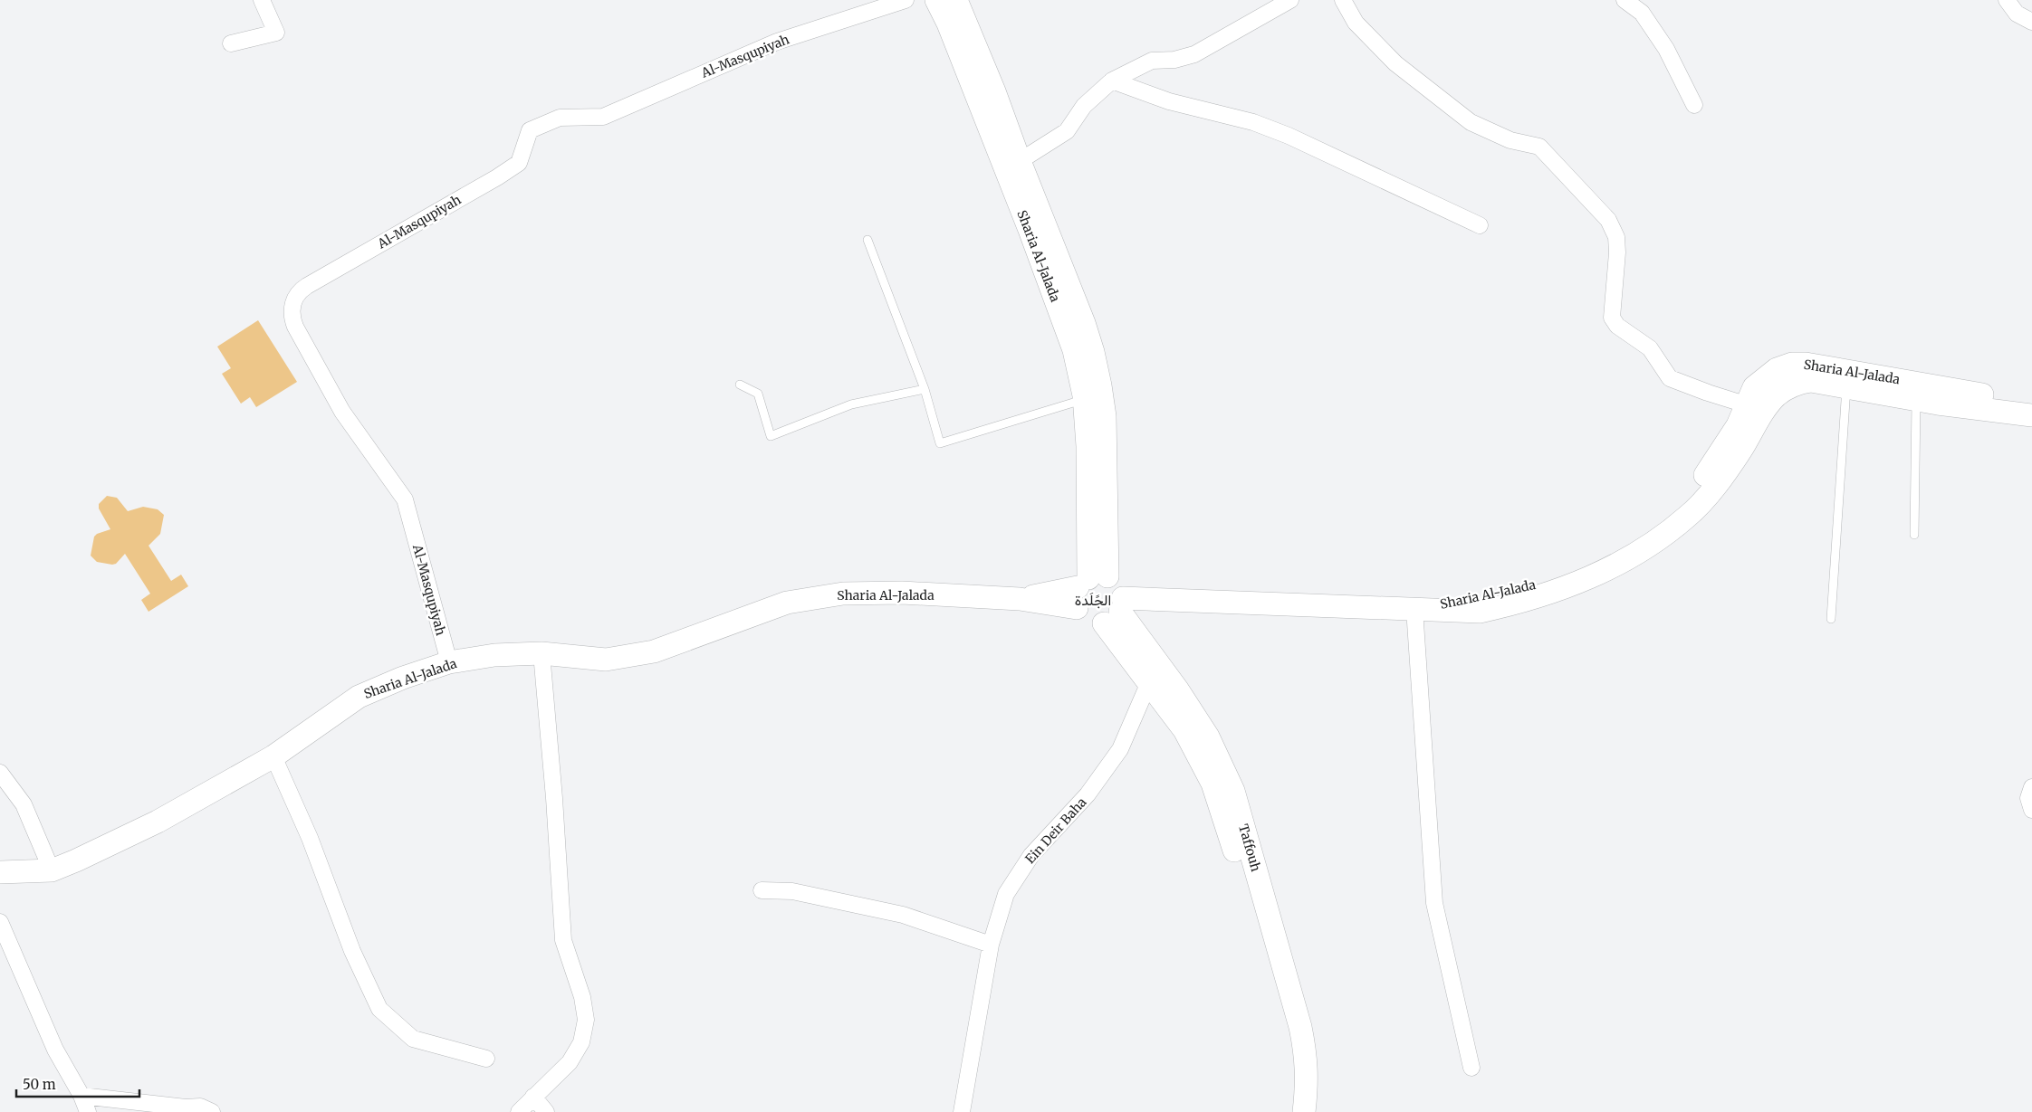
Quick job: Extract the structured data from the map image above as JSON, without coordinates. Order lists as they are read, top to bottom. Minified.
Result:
{"streets":{"street":["Al-Masqupiyah","Sharia Al-Jalada","Ein Deir Baha","Taffouh"]},"crossings":[["Al-Masqupiyah","Sharia Al-Jalada"],["Ein Deir Baha","Taffouh"]],"districts":["الجًلَدة"],"scale_bar":"50 m"}
